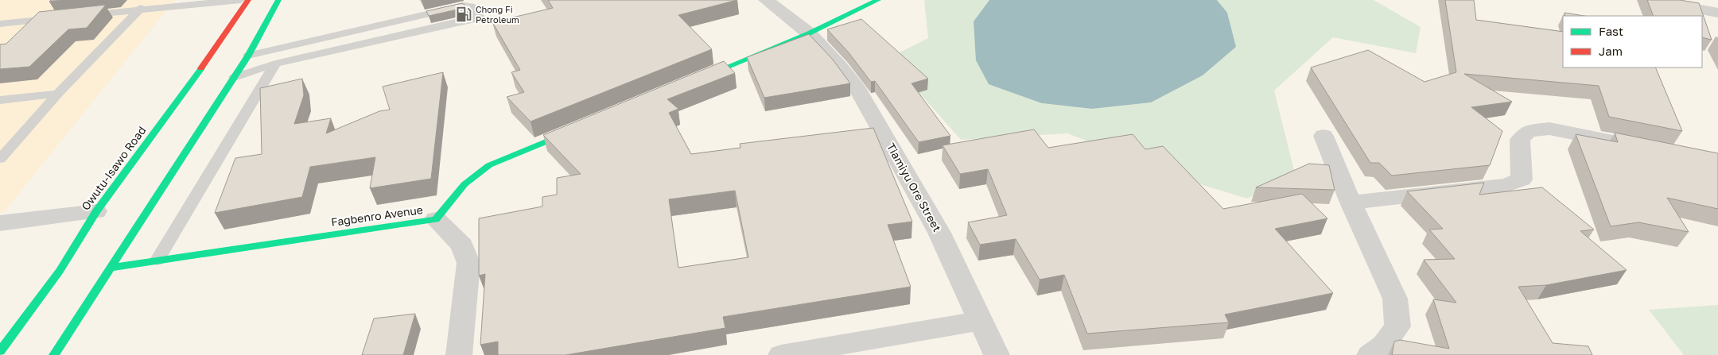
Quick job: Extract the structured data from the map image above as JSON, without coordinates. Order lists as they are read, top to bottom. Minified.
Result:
{"streets":{"street":["Owutu-Isawo Road","Tiamiyu Ore Street","Fagbenro Avenue"]},"places":{"fuel station":["Chong Fi Petroleum"]},"legend":["Fast","Jam"]}
